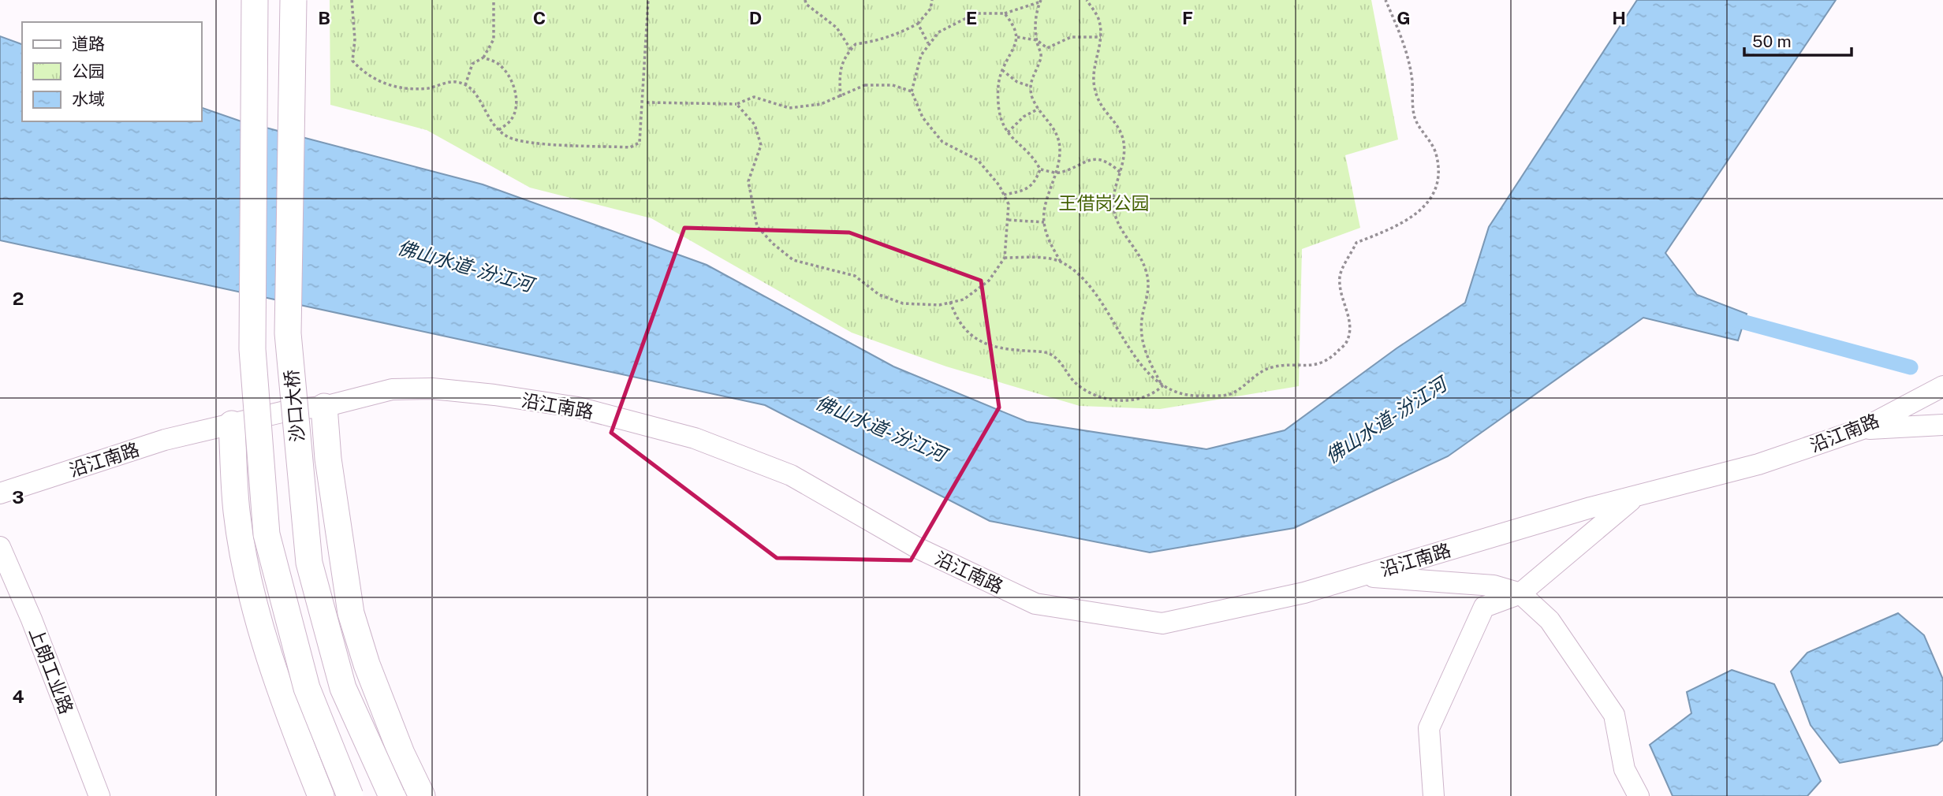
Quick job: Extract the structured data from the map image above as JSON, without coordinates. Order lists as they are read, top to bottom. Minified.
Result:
{"streets":{"main road":["沙口大桥"],"street":["沿江南路","上朗工业路"]},"water":["佛山水道-汾江河"],"parks":["王借岗公园"],"legend":["道路","公园","水域"],"scale_bar":"50 m","grid":{"columns":["B","C","D","E","F","G","H"],"rows":["2","3","4"]}}
